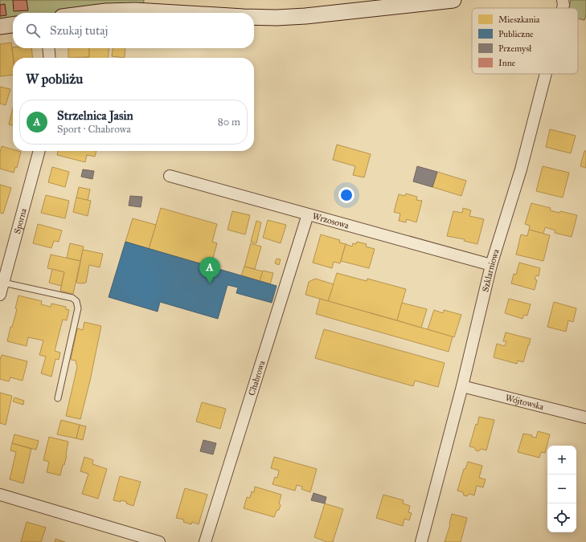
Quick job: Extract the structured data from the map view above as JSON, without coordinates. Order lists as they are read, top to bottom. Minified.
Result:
{"streets":{"street":["Sporna","Wrzosowa","Szklarniowa","Chabrowa","Wójtowska"]},"crossings":[["Wrzosowa","Szklarniowa"],["Wrzosowa","Chabrowa"],["Szklarniowa","Wójtowska"]],"legend":["Mieszkania","Publiczne","Przemysł","Inne"],"page":{"search":"Szukaj tutaj","heading":"W pobliżu","list":[{"mark":"A","name":"Strzelnica Jasin","note":"Sport · Chabrowa","value":"80 m"}],"pins":"A","map_buttons":["+","−"]}}
